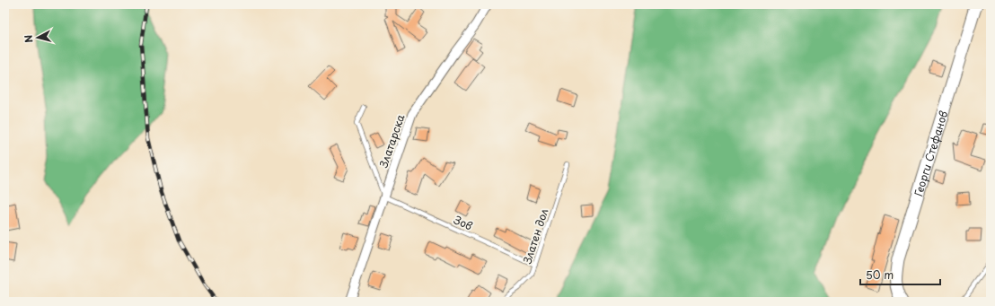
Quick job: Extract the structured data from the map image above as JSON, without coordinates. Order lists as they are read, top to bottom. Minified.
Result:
{"streets":{"street":["Златарска","Георги Стефанов"],"lane":["Зов","Златен дол"]},"crossings":[["Златарска","Зов"],["Зов","Златен дол"]],"scale_bar":"50 m","north":"left"}
